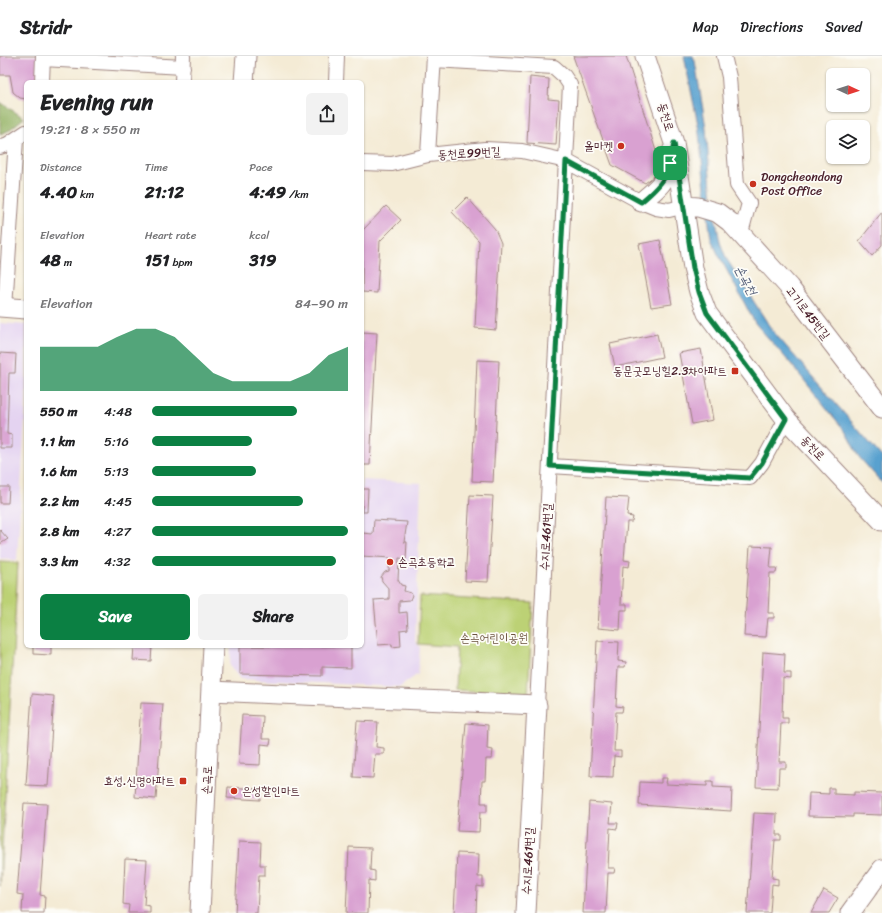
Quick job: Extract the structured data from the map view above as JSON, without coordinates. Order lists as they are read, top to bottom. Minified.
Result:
{"streets":{"street":["동천로","동천로99번길","고기로45번길","수지로461번길","손곡로"]},"crossings":[["동천로","동천로99번길"],["동천로","고기로45번길"],["동천로99번길","고기로45번길"],["동천로99번길","수지로461번길"]],"water":["손곡천"],"parks":["손곡어린이공원"],"places":{"other":["올마켓","Dongcheondong Post Office","손곡초등학교","은성할인마트"],"transit":["동문굿모닝힐2.3차아파트","효성.신명아파트"]},"north":"right","page":{"header":"Stridr","nav":["Map","Directions","Saved"],"heading":["Evening run","19:21 · 8 × 550 m"],"stats":[["Distance","4.40 km"],["Time","21:12"],["Pace","4:49 /km"],["Elevation","48 m"],["Heart rate","151 bpm"],["kcal","319"]],"chart":["Elevation","84–90 m"],"list":[{"name":"550 m","note":"4:48"},{"name":"1.1 km","note":"5:16"},{"name":"1.6 km","note":"5:13"},{"name":"2.2 km","note":"4:45"},{"name":"2.8 km","note":"4:27"},{"name":"3.3 km","note":"4:32"}],"buttons":["Save","Share"]}}
